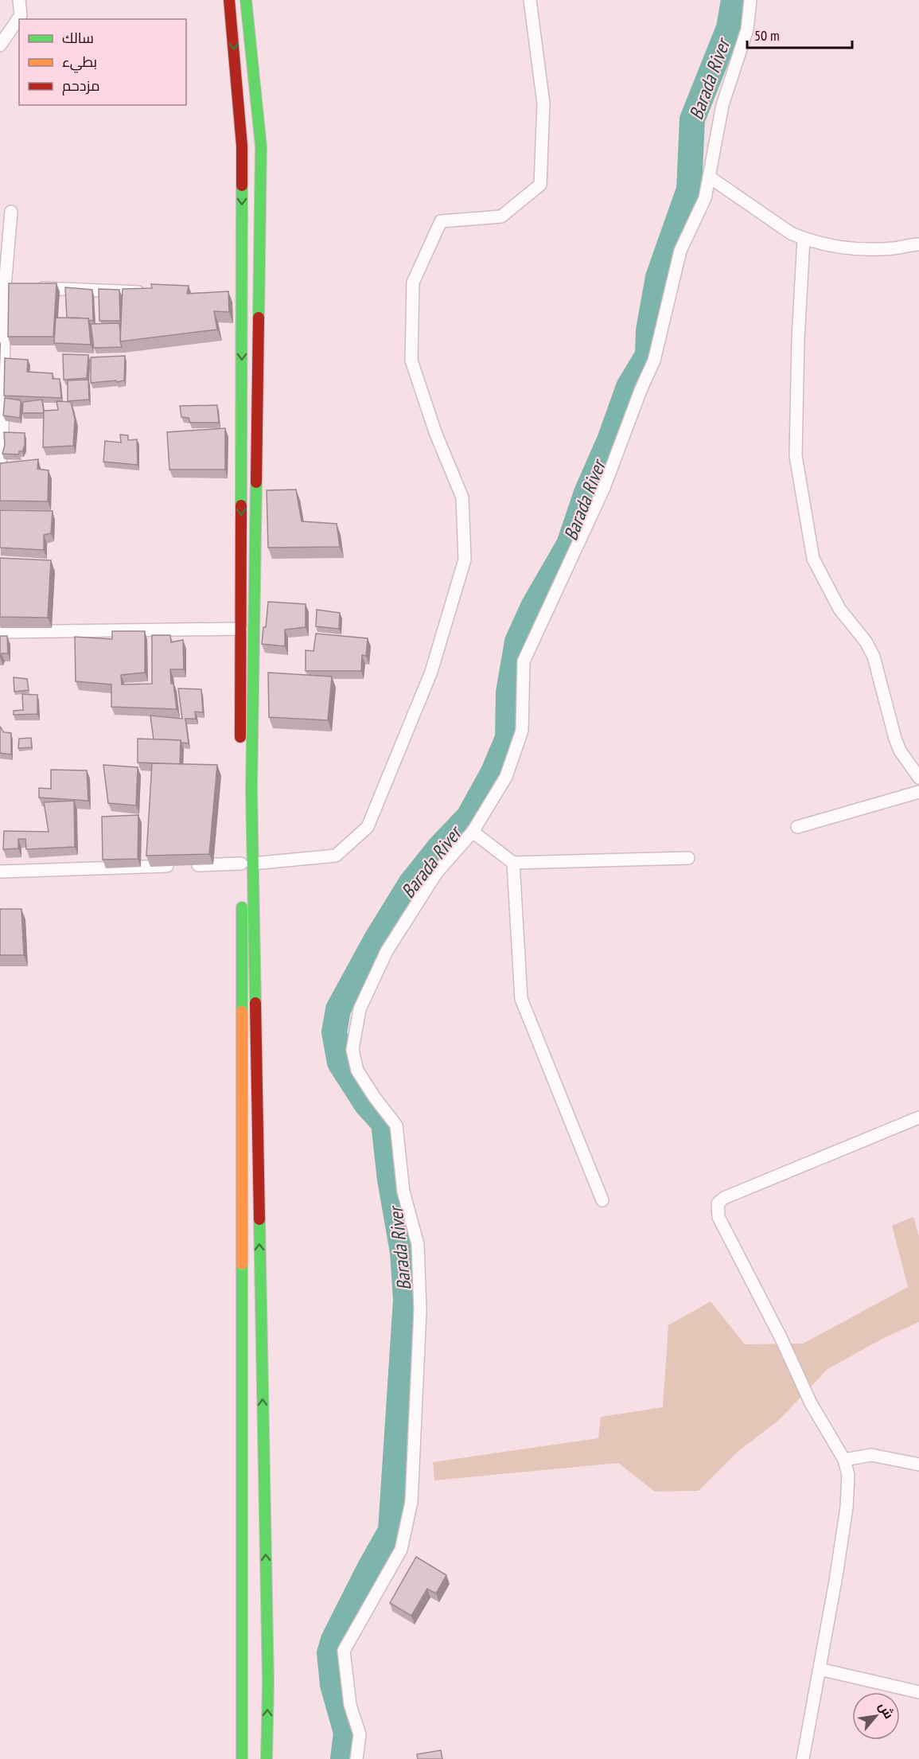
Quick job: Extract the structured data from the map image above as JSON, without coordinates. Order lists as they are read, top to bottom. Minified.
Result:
{"water":["Barada River"],"legend":["سالك","بطيء","مزدحم"],"scale_bar":"50 m","north":"top right"}
